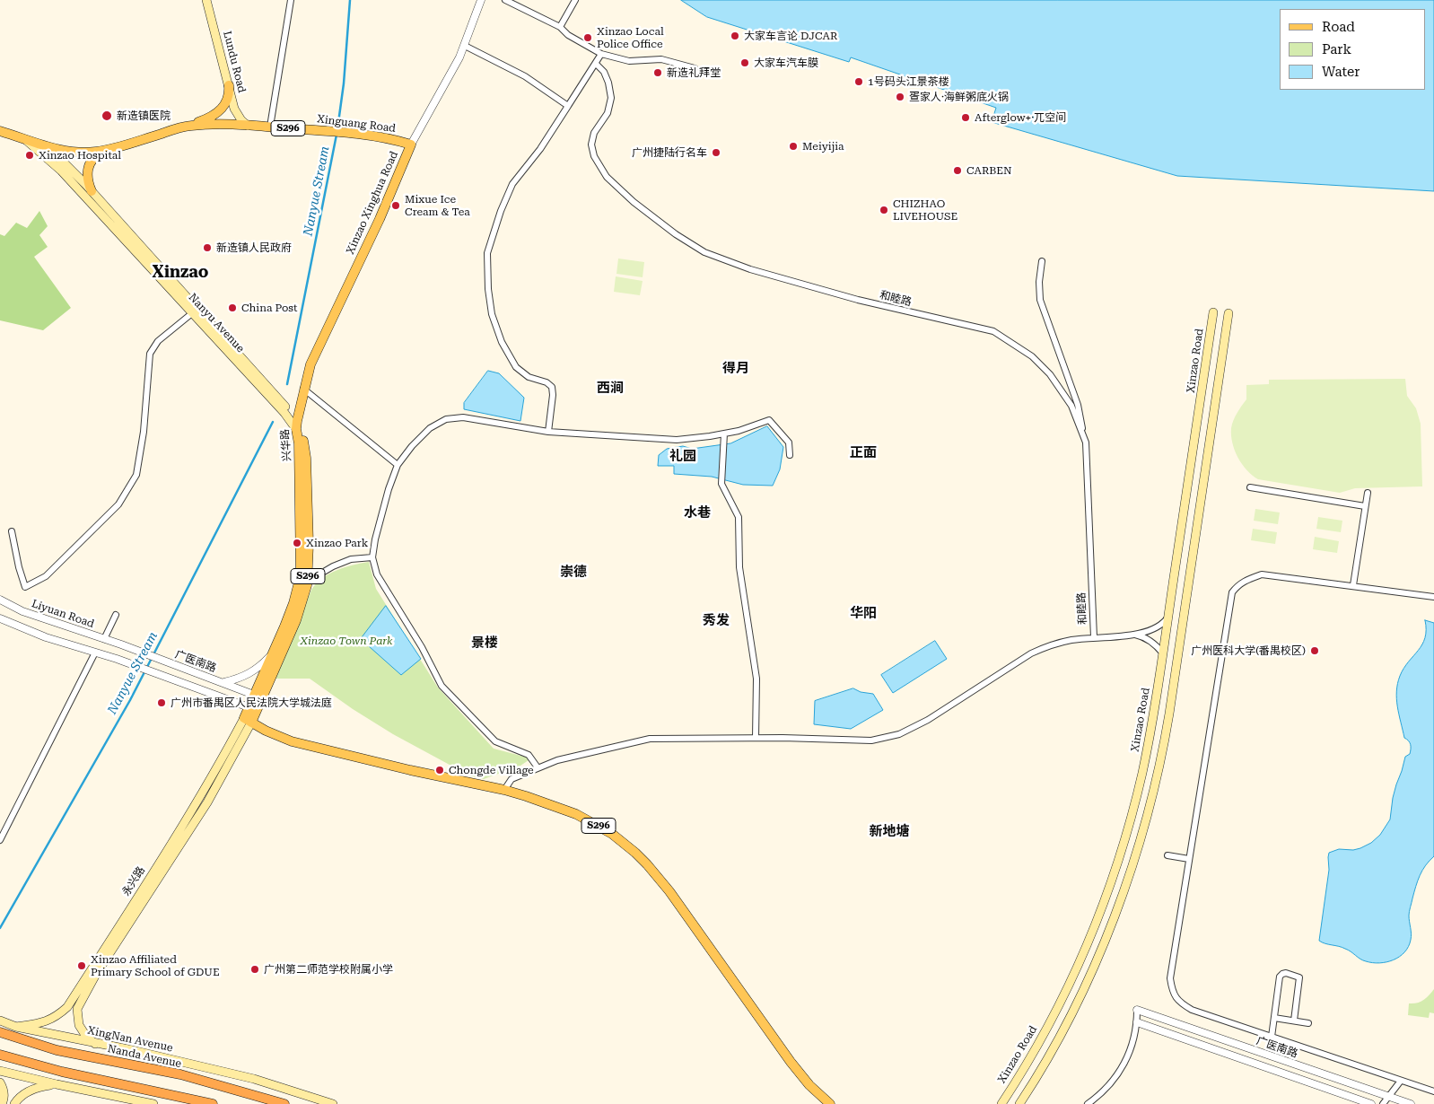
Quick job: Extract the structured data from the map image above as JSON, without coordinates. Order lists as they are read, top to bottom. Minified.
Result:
{"streets":{"highway":["Nanda Avenue"],"main road":["Lundu Road","Xinguang Road","S296","Xinzao Xinghua Road","Nanyu Avenue","Xinzao Road","兴华路","永兴路","XingNan Avenue"],"street":["和睦路","Liyuan Road","广医南路"]},"crossings":[["Lundu Road","Xinguang Road"],["Xinguang Road","S296"],["Xinguang Road","Xinzao Xinghua Road"],["Xinguang Road","Nanyu Avenue"],["S296","Nanyu Avenue"],["S296","兴华路"],["S296","永兴路"],["Xinzao Xinghua Road","Nanyu Avenue"],["Xinzao Xinghua Road","兴华路"],["Nanyu Avenue","兴华路"],["兴华路","广医南路"],["兴华路","永兴路"],["Liyuan Road","广医南路"],["永兴路","XingNan Avenue"]],"districts":["Xinzao","得月","西涧","正面","礼园","水巷","崇德","华阳","秀发","景楼","新地塘"],"water":["Nanyue Stream"],"parks":["Xinzao Town Park"],"places":["大家车言论 DJCAR","Xinzao Local Police Office","大家车汽车膜","新造礼拜堂","1号码头江景茶楼","疍家人·海鲜粥底火锅","新造镇医院","Afterglow+·兀空间","Meiyijia","广州捷陆行名车","Xinzao Hospital","CARBEN","Mixue Ice Cream & Tea","CHIZHAO LIVEHOUSE","新造镇人民政府","China Post","Xinzao Park","广州医科大学(番禺校区)","广州市番禺区人民法院大学城法庭","Chongde Village","Xinzao Affiliated Primary School of GDUE","广州第二师范学校附属小学"],"legend":["Road","Park","Water"]}
